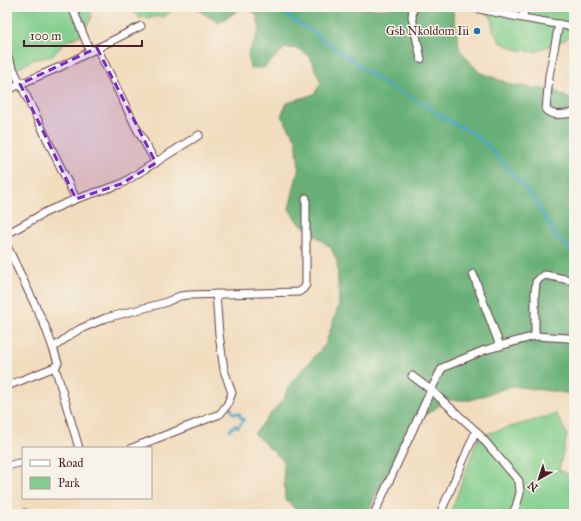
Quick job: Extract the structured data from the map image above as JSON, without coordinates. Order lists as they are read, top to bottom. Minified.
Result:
{"places":["Gsb Nkoldom Iii"],"legend":["Road","Park"],"scale_bar":"100 m","north":"bottom left"}
